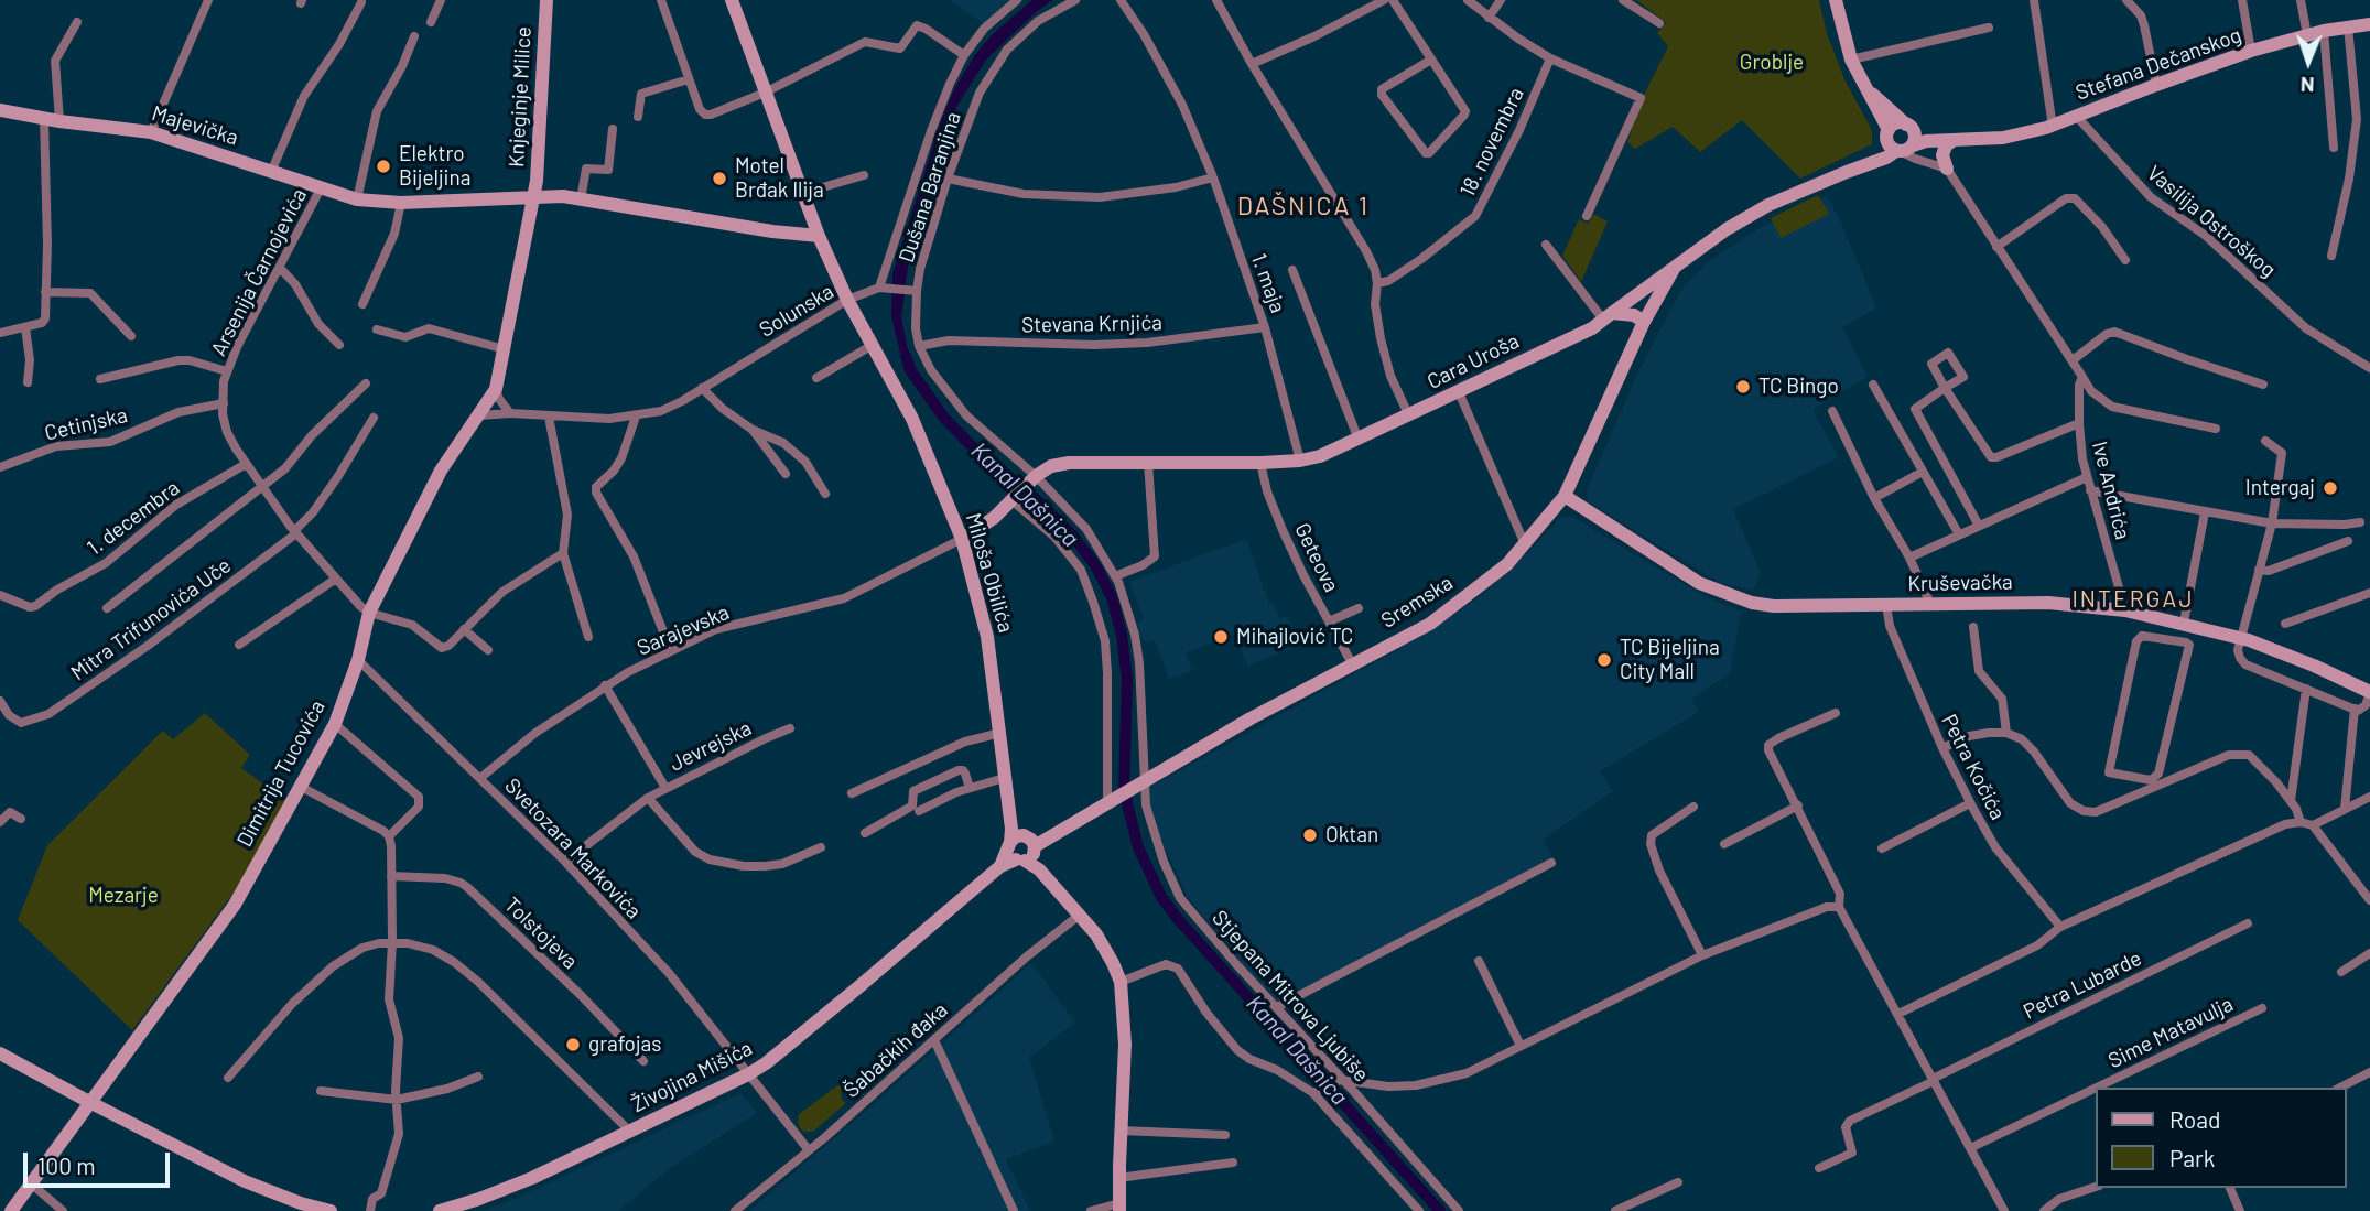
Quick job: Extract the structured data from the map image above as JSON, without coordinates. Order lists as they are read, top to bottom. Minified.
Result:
{"streets":{"main road":["Stefana Dečanskog","Knjeginje Milice","Majevička","Cara Uroša","Miloša Obilića","Kruševačka","Sremska","Dimitrija Tucovića","Živojina Mišića"],"street":["18. novembra","Dušana Baranjina","Vasilija Ostroškog","Arsenija Čarnojevića","1. maja","Solunska","Stevana Krnjića","Cetinjska","Ive Andrića","1. decembra","Geteova","Mitra Trifunovića Uče","Sarajevska","Jevrejska","Petra Kočića","Svetozara Markovića","Tolstojeva","Petra Lubarde","Stjepana Mitrova Ljubiše","Sime Matavulja","Šabačkih đaka"]},"crossings":[["Stefana Dečanskog","Vasilija Ostroškog"],["Knjeginje Milice","Majevička"],["Knjeginje Milice","Dimitrija Tucovića"],["Majevička","Arsenija Čarnojevića"],["Majevička","Miloša Obilića"],["Majevička","Dimitrija Tucovića"],["Dušana Baranjina","Solunska"],["Dušana Baranjina","Stevana Krnjića"],["Dušana Baranjina","Cara Uroša"],["Dušana Baranjina","Stjepana Mitrova Ljubiše"],["Arsenija Čarnojevića","Cetinjska"],["Arsenija Čarnojevića","1. decembra"],["Arsenija Čarnojevića","Mitra Trifunovića Uče"],["Arsenija Čarnojevića","Dimitrija Tucovića"],["1. maja","Stevana Krnjića"],["1. maja","Cara Uroša"],["Solunska","Miloša Obilića"],["Solunska","Dimitrija Tucovića"],["Cara Uroša","Geteova"],["Cara Uroša","Miloša Obilića"],["Cara Uroša","Sremska"],["Cara Uroša","Sarajevska"],["Ive Andrića","Kruševačka"],["Geteova","Sremska"],["Miloša Obilića","Sremska"],["Miloša Obilića","Sarajevska"],["Miloša Obilića","Šabačkih đaka"],["Miloša Obilića","Živojina Mišića"],["Kruševačka","Sremska"],["Kruševačka","Petra Kočića"],["Sremska","Stjepana Mitrova Ljubiše"],["Sremska","Živojina Mišića"],["Sarajevska","Svetozara Markovića"],["Jevrejska","Svetozara Markovića"],["Dimitrija Tucovića","Svetozara Markovića"],["Svetozara Markovića","Šabačkih đaka"],["Svetozara Markovića","Živojina Mišića"]],"districts":["DAŠNICA 1","INTERGAJ"],"water":["Kanal Dašnica"],"parks":["Groblje","Mezarje"],"places":["Elektro Bijeljina","Motel Brđak Ilija","TC Bingo","Intergaj","Mihajlović TC","TC Bijeljina City Mall","Oktan","grafojas"],"legend":["Road","Park"],"scale_bar":"100 m","north":"bottom"}
